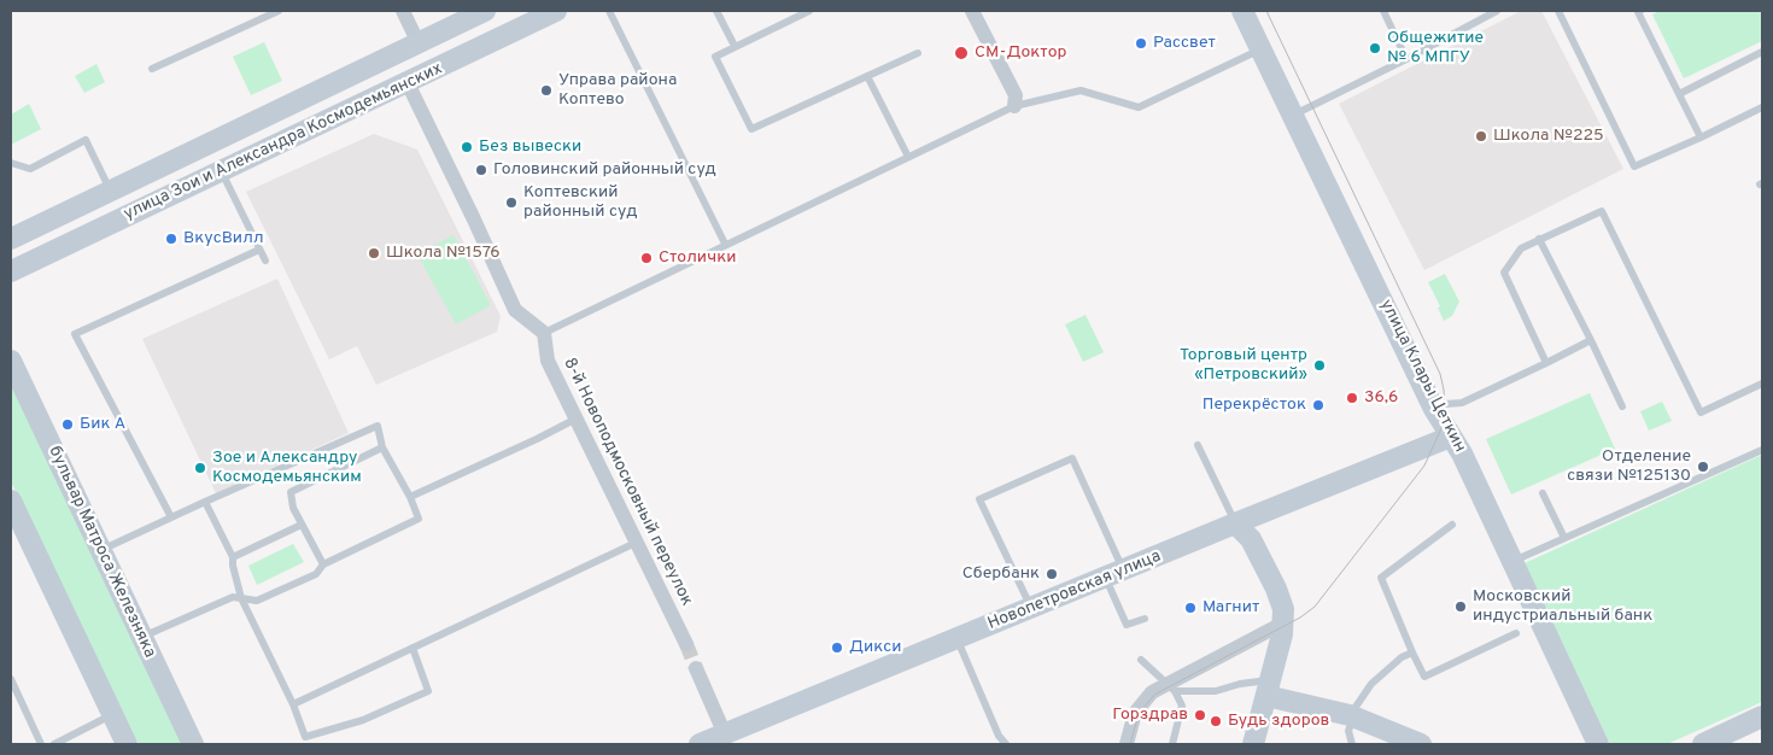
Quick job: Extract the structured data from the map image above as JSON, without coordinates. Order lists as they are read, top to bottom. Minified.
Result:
{"streets":{"street":["улица Зои и Александра Космодемьянских","улица Клары Цеткин","8-й Новоподмосковный переулок","бульвар Матроса Железняка","Новопетровская улица"]},"crossings":[["улица Клары Цеткин","Новопетровская улица"]],"places":["Рассвет","Общежитие № 6 МПГУ","СМ-Доктор","Управа района Коптево","Школа №225","Без вывески","Головинский районный суд","Коптевский районный суд","ВкусВилл","Школа №1576","Столички","Торговый центр «Петровский»","36,6","Перекрёсток","Бик А","Отделение связи №125130","Зое и Александру Космодемьянским","Сбербанк","Московский индустриальный банк","Магнит","Дикси","Горздрав","Будь здоров"]}
